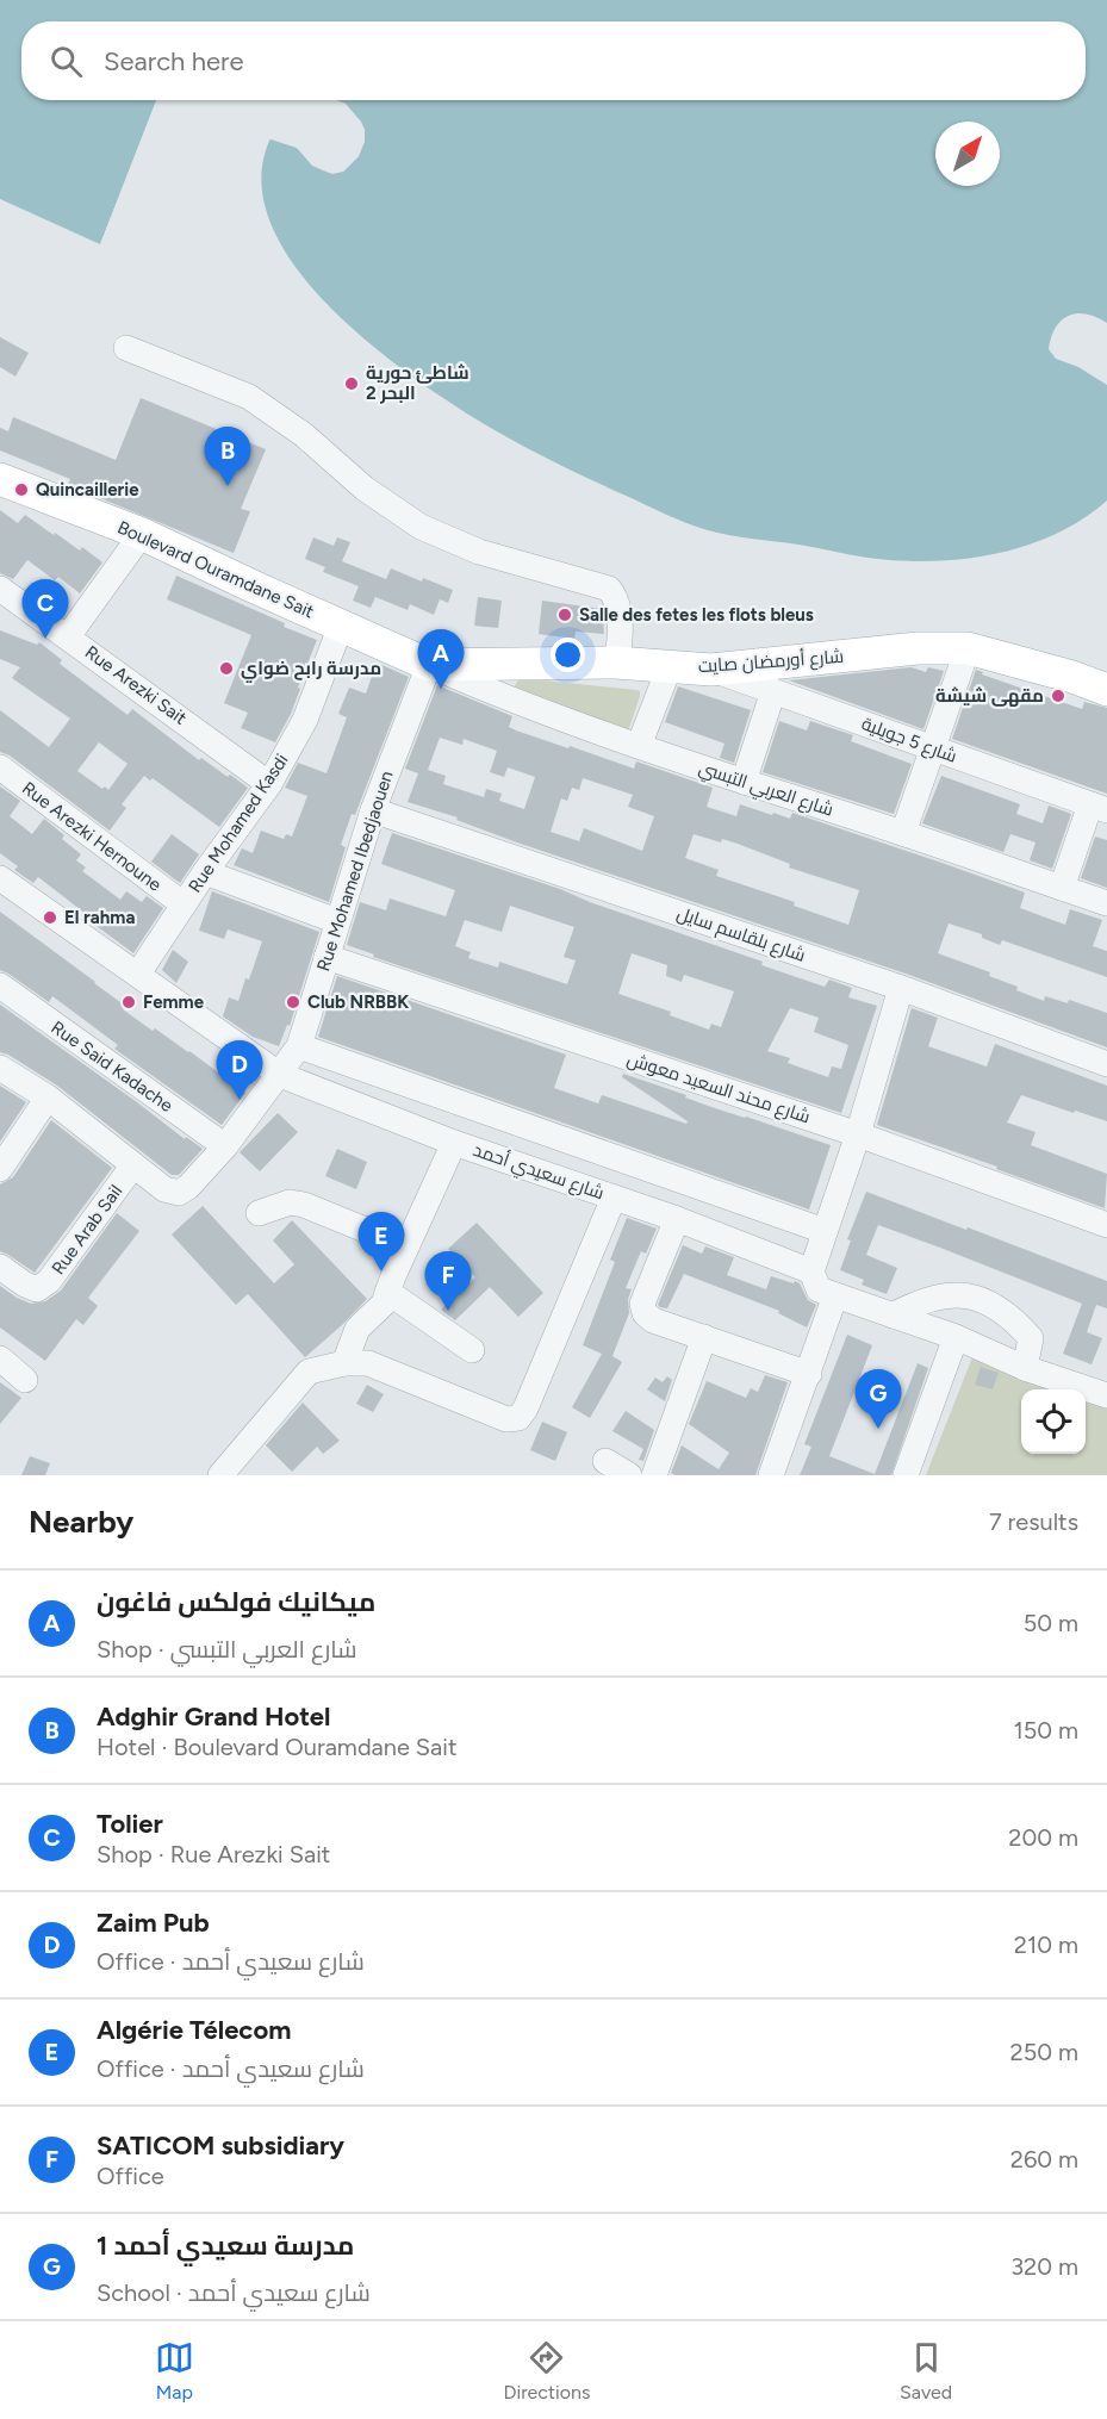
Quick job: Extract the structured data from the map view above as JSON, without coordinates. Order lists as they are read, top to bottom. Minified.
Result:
{"streets":{"main road":["Boulevard Ouramdane Sait","شارع أورمضان صايت"],"street":["Rue Arezki Sait","شارع 5 جويلية","شارع العربي التبسي","Rue Mohamed Kasdi","Rue Arezki Hernoune","Rue Mohamed Ibedjaouen","شارع بلقاسم سايل","Rue Said Kadache","شارع محند السعيد معوش","شارع سعيدي أحمد","Rue Arab Sail"]},"crossings":[["Boulevard Ouramdane Sait","شارع أورمضان صايت"],["Boulevard Ouramdane Sait","شارع العربي التبسي"],["Boulevard Ouramdane Sait","Rue Mohamed Kasdi"],["Boulevard Ouramdane Sait","Rue Mohamed Ibedjaouen"],["شارع أورمضان صايت","شارع 5 جويلية"],["شارع أورمضان صايت","شارع العربي التبسي"],["شارع أورمضان صايت","Rue Mohamed Ibedjaouen"],["Rue Arezki Sait","Rue Mohamed Kasdi"],["شارع العربي التبسي","Rue Mohamed Ibedjaouen"],["Rue Mohamed Kasdi","Rue Arezki Hernoune"],["Rue Mohamed Kasdi","شارع سعيدي أحمد"],["Rue Mohamed Ibedjaouen","شارع بلقاسم سايل"],["Rue Mohamed Ibedjaouen","Rue Said Kadache"],["Rue Mohamed Ibedjaouen","شارع محند السعيد معوش"],["Rue Mohamed Ibedjaouen","شارع سعيدي أحمد"],["Rue Mohamed Ibedjaouen","Rue Arab Sail"]],"places":["شاطئ حورية البحر 2","Quincaillerie","Salle des fetes les flots bleus","مدرسة رابح ضواي","مقهى شيشة","El rahma","Femme","Club NRBBK"],"north":"top right","page":{"search":"Search here","pins":["B","C","A","D","E","F","G"],"heading":["Nearby","7 results"],"list":[{"mark":"A","name":"ميكانيك فولكس فاغون","note":"Shop · شارع العربي التبسي","value":"50 m"},{"mark":"B","name":"Adghir Grand Hotel","note":"Hotel · Boulevard Ouramdane Sait","value":"150 m"},{"mark":"C","name":"Tolier","note":"Shop · Rue Arezki Sait","value":"200 m"},{"mark":"D","name":"Zaim Pub","note":"Office · شارع سعيدي أحمد","value":"210 m"},{"mark":"E","name":"Algérie Télecom","note":"Office · شارع سعيدي أحمد","value":"250 m"},{"mark":"F","name":"SATICOM subsidiary","note":"Office","value":"260 m"},{"mark":"G","name":"مدرسة سعيدي أحمد 1","note":"School · شارع سعيدي أحمد","value":"320 m"}],"nav":["Map","Directions","Saved"]}}
